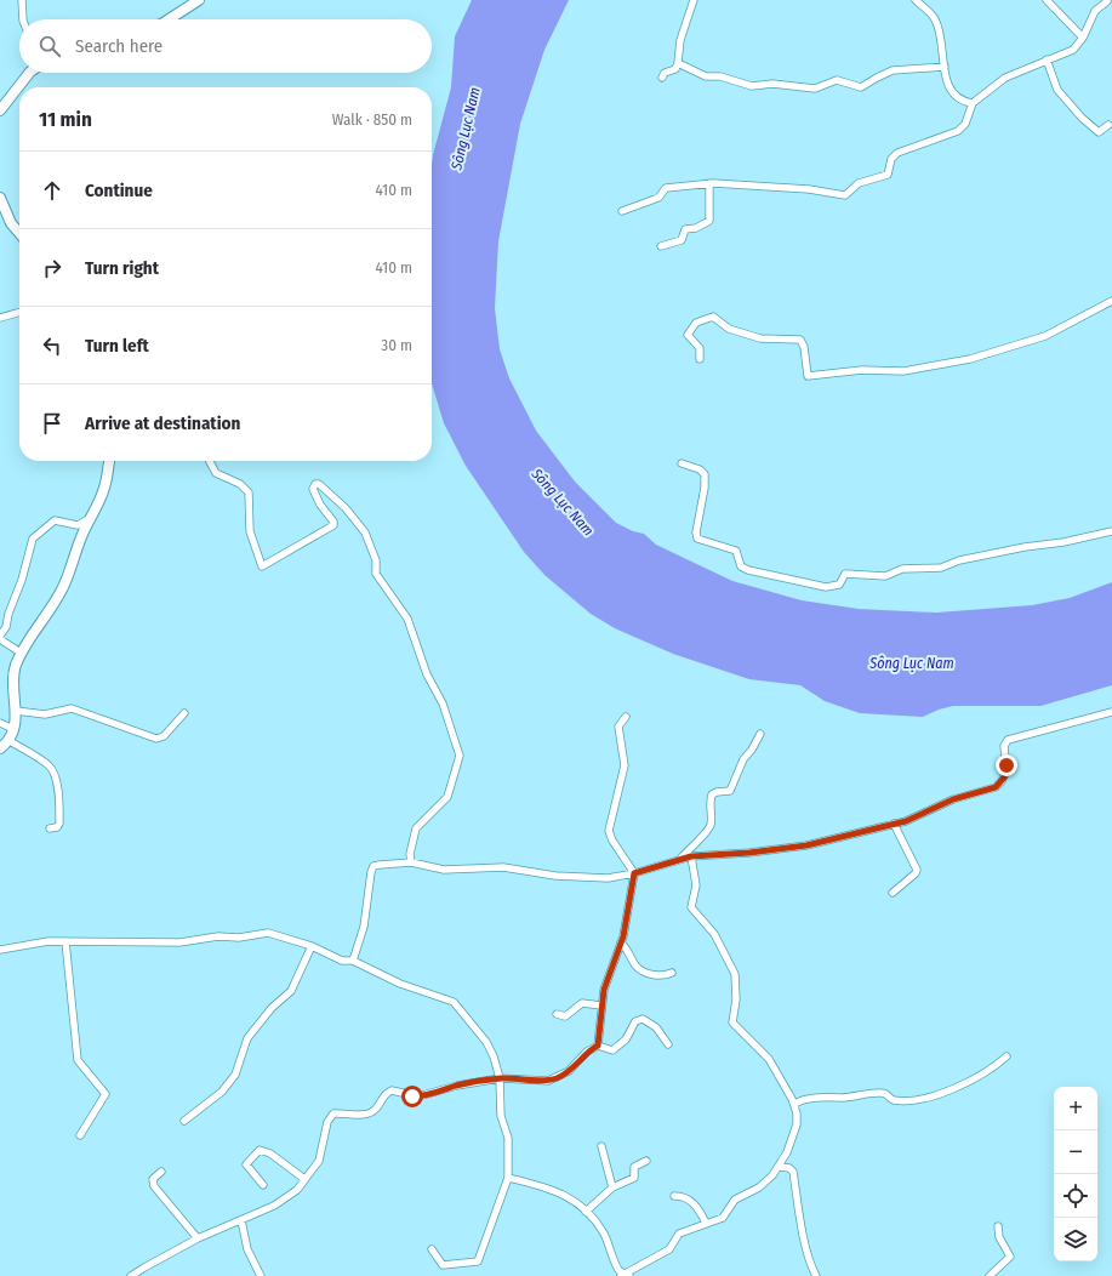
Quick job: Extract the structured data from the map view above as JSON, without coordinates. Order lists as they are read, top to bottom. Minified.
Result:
{"water":["Sông Lục Nam"],"page":{"search":"Search here","heading":["11 min","Walk · 850 m"],"list":[["Continue","410 m"],["Turn right","410 m"],["Turn left","30 m"],"Arrive at destination"],"map_buttons":["+","−"]}}
